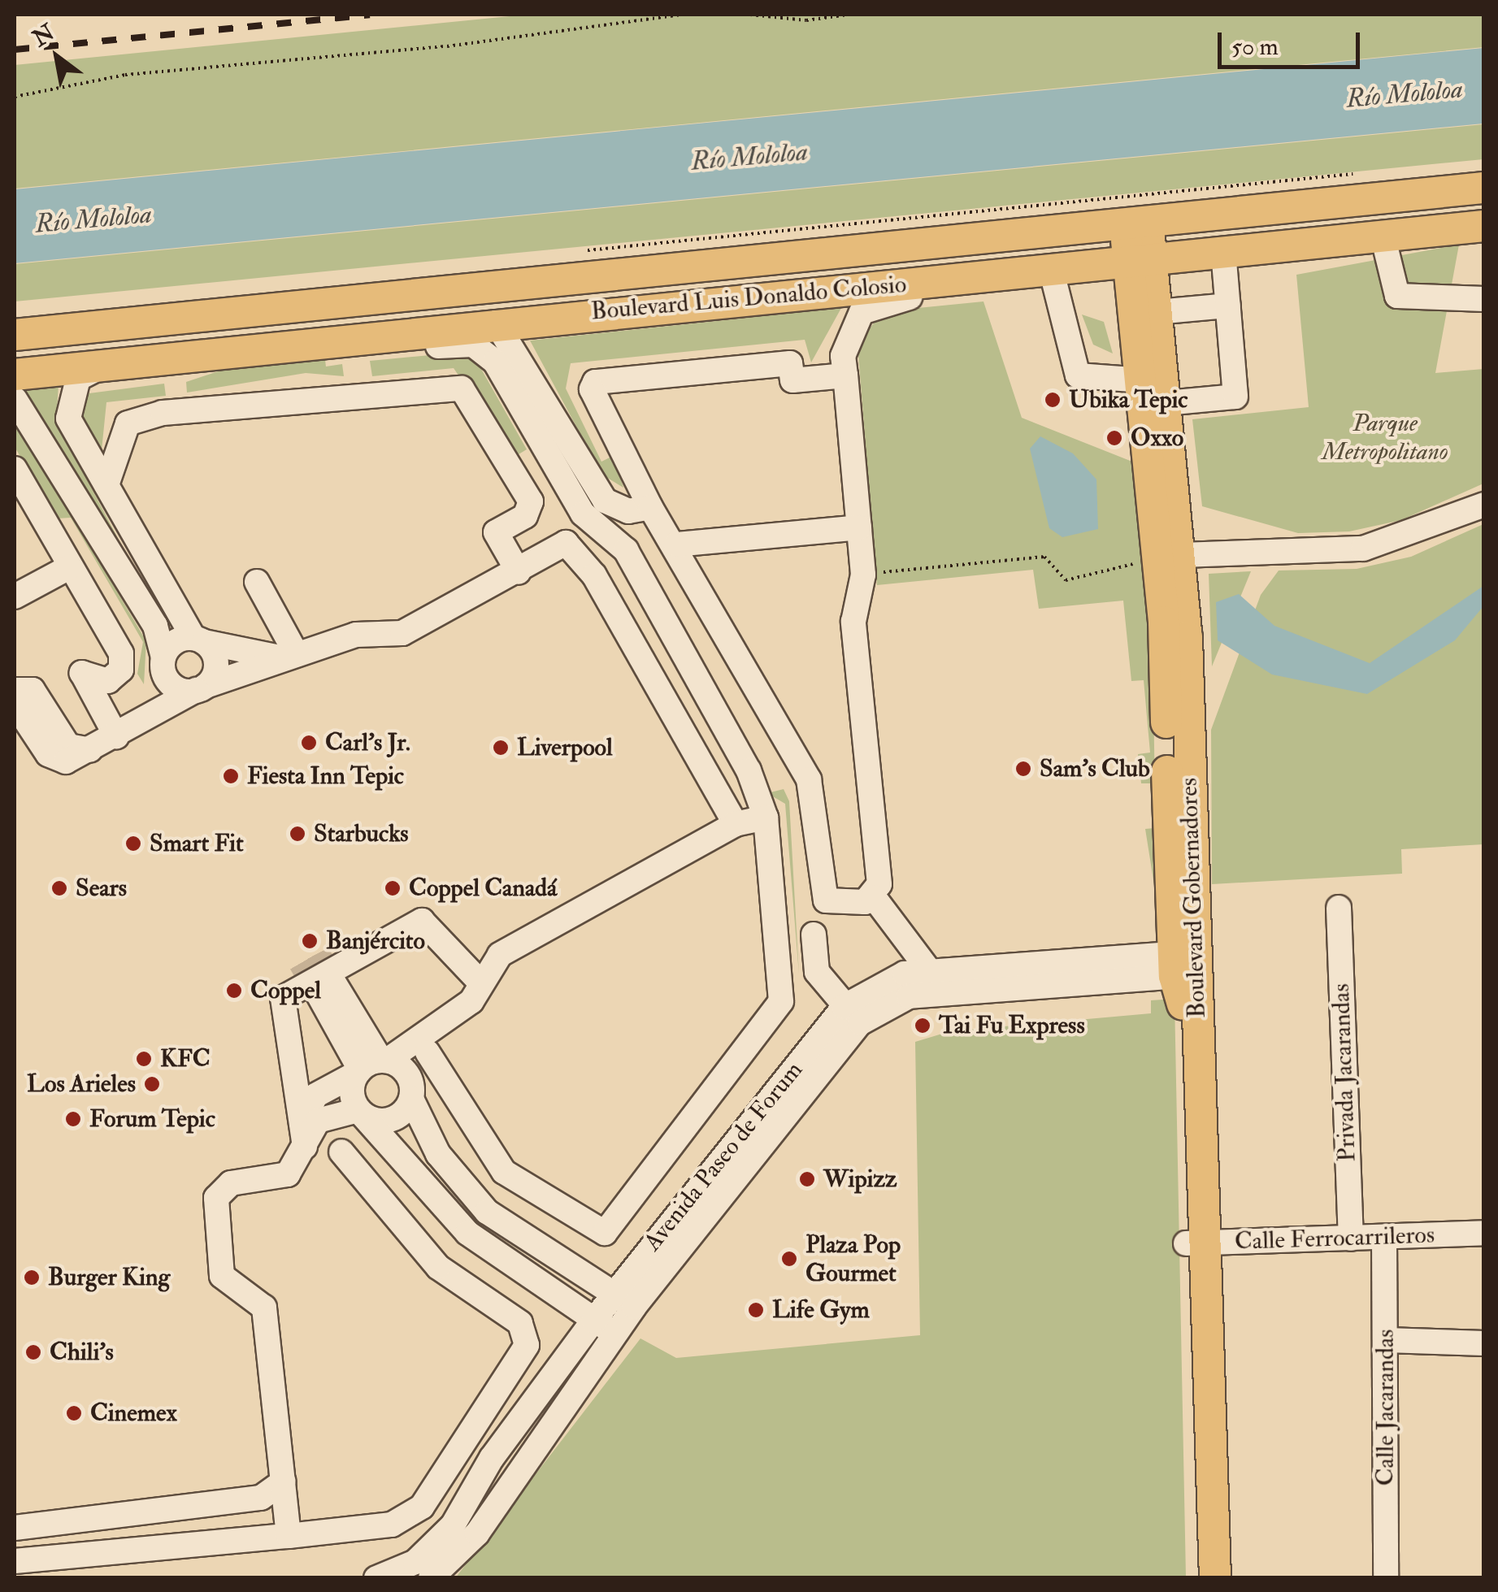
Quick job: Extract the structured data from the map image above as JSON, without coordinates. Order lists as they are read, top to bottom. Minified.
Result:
{"streets":{"main road":["Boulevard Luis Donaldo Colosio","Boulevard Gobernadores"],"street":["Privada Jacarandas","Avenida Paseo de Forum","Calle Ferrocarrileros","Calle Jacarandas"]},"crossings":[["Boulevard Luis Donaldo Colosio","Boulevard Gobernadores"],["Boulevard Gobernadores","Avenida Paseo de Forum"],["Boulevard Gobernadores","Calle Ferrocarrileros"],["Privada Jacarandas","Calle Ferrocarrileros"],["Calle Ferrocarrileros","Calle Jacarandas"]],"water":["Río Mololoa"],"parks":["Parque Metropolitano"],"places":["Ubika Tepic","Oxxo","Carl's Jr.","Liverpool","Sam's Club","Fiesta Inn Tepic","Starbucks","Smart Fit","Sears","Coppel Canadá","Banjército","Coppel","Tai Fu Express","KFC","Los Arieles","Forum Tepic","Wipizz","Plaza Pop Gourmet","Burger King","Life Gym","Chili's","Cinemex"],"scale_bar":"50 m","north":"top left"}
